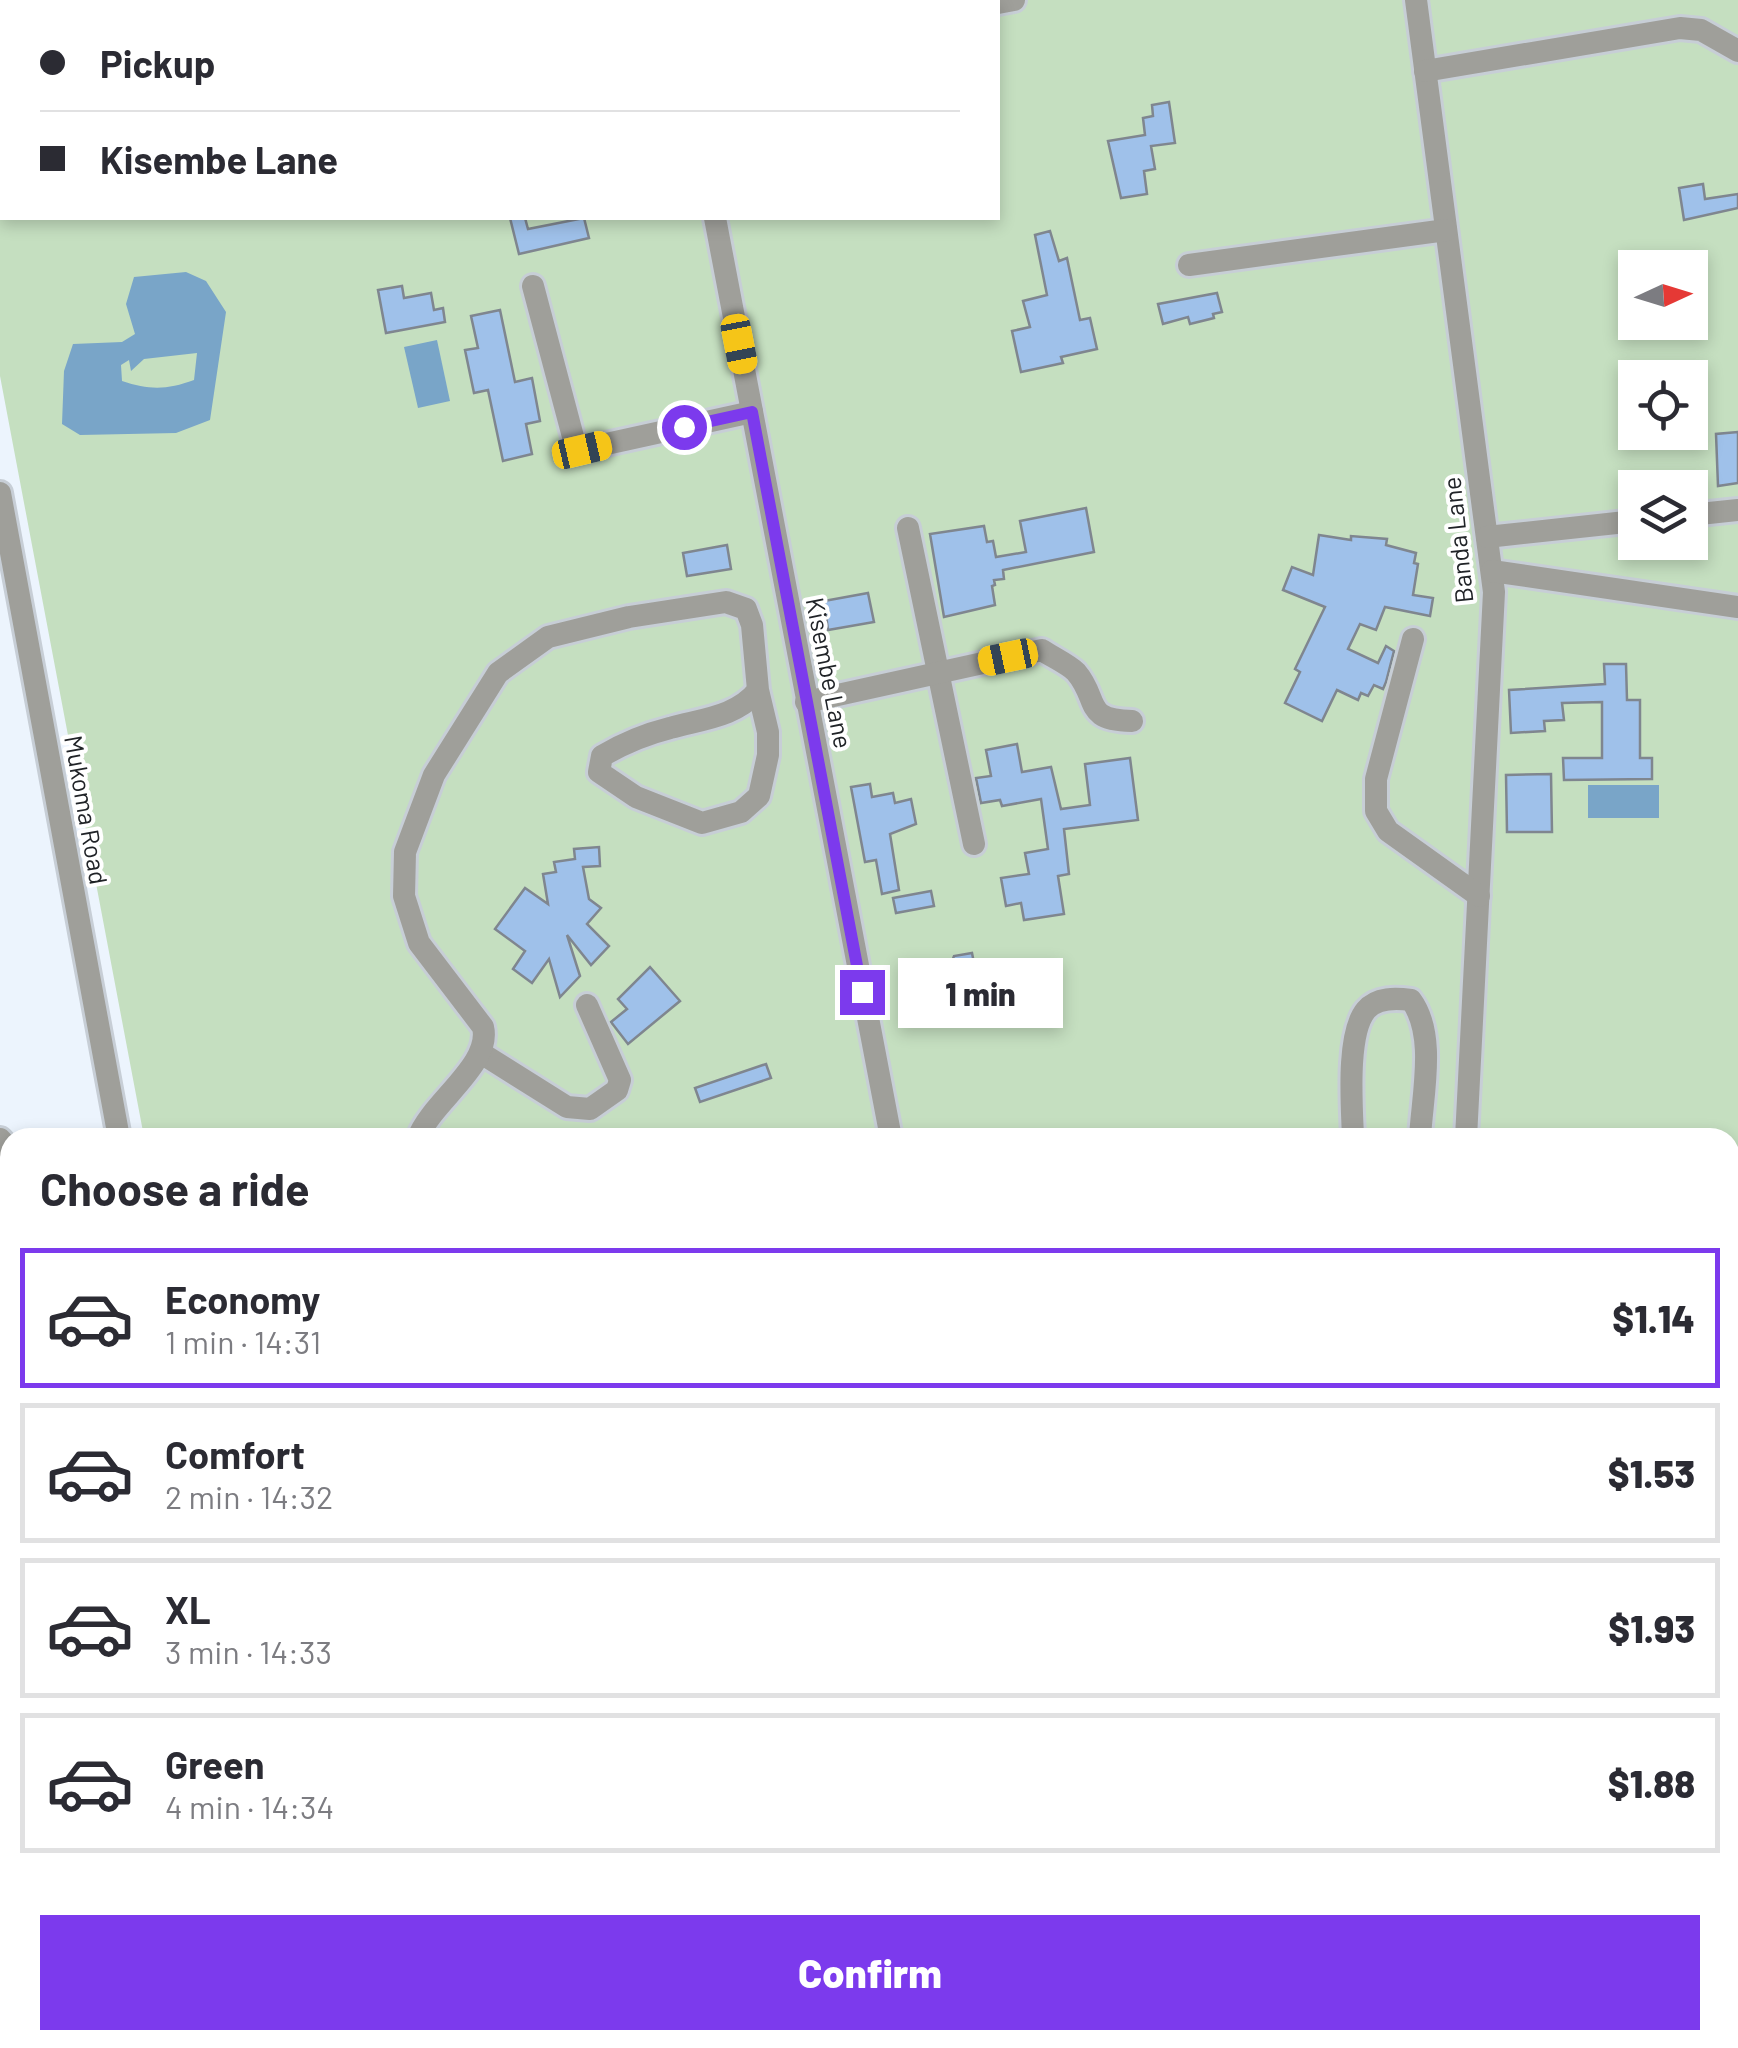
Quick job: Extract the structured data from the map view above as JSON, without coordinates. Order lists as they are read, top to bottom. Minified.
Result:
{"streets":{"street":["Banda Lane","Kisembe Lane","Mukoma Road"]},"north":"right","page":{"banner":["Pickup","Kisembe Lane"],"bubble":"1 min","heading":"Choose a ride","list":[{"name":"Economy","note":"1 min · 14:31","value":"$1.14"},{"name":"Comfort","note":"2 min · 14:32","value":"$1.53"},{"name":"XL","note":"3 min · 14:33","value":"$1.93"},{"name":"Green","note":"4 min · 14:34","value":"$1.88"}],"buttons":"Confirm"}}
